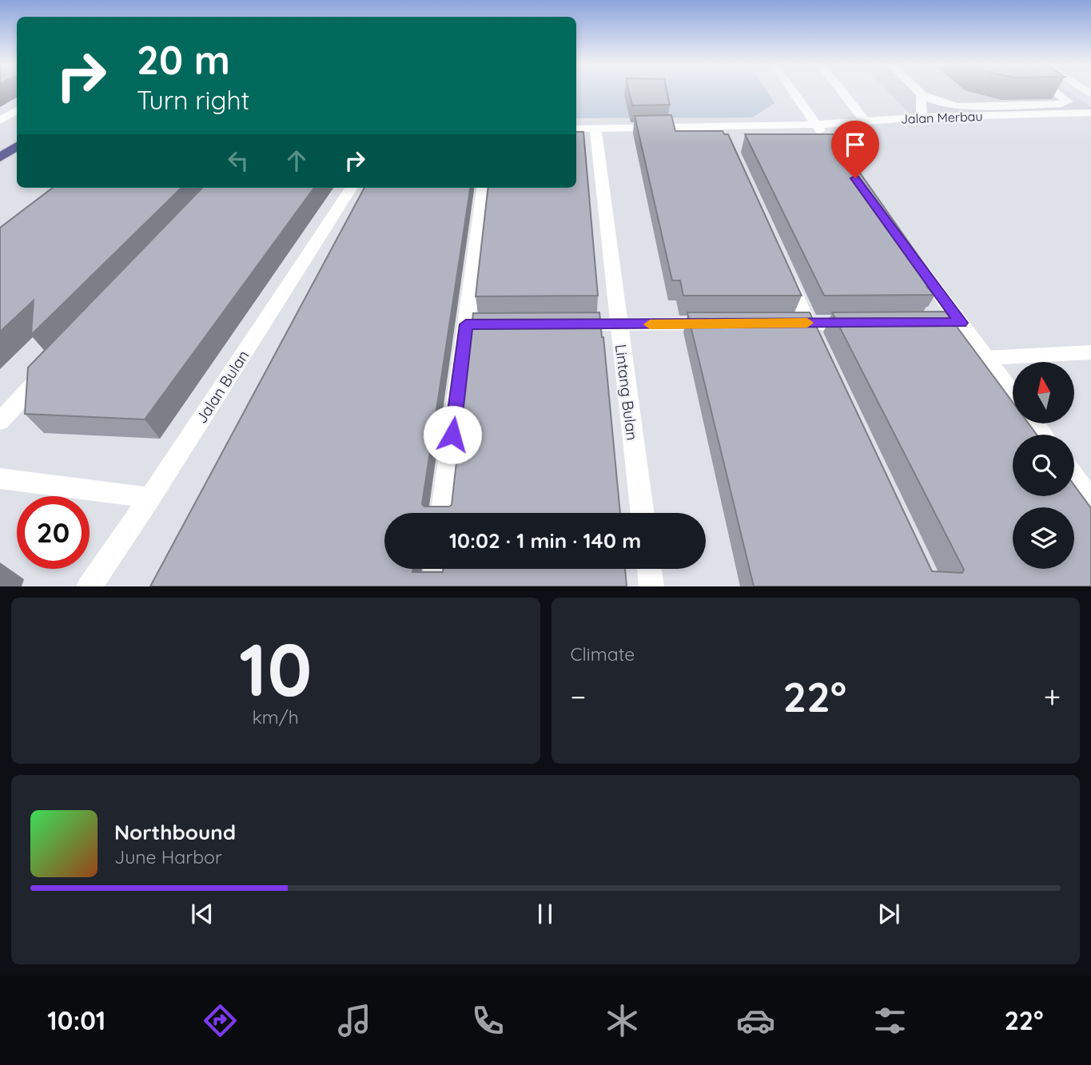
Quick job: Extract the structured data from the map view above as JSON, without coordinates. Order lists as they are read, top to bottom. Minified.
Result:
{"streets":{"street":["Jalan Merbau","Jalan Bulan","Lintang Bulan"]},"crossings":[["Jalan Merbau","Lintang Bulan"]],"north":"top","page":{"turn":["20 m","Turn right"],"limit":"20","trip":"10:02 · 1 min · 140 m","tile":[["10","km/h"],"Climate"],"heat":["−","22°","+"],"song":["Northbound","June Harbor"],"tabs":["10:01","22°"]}}
